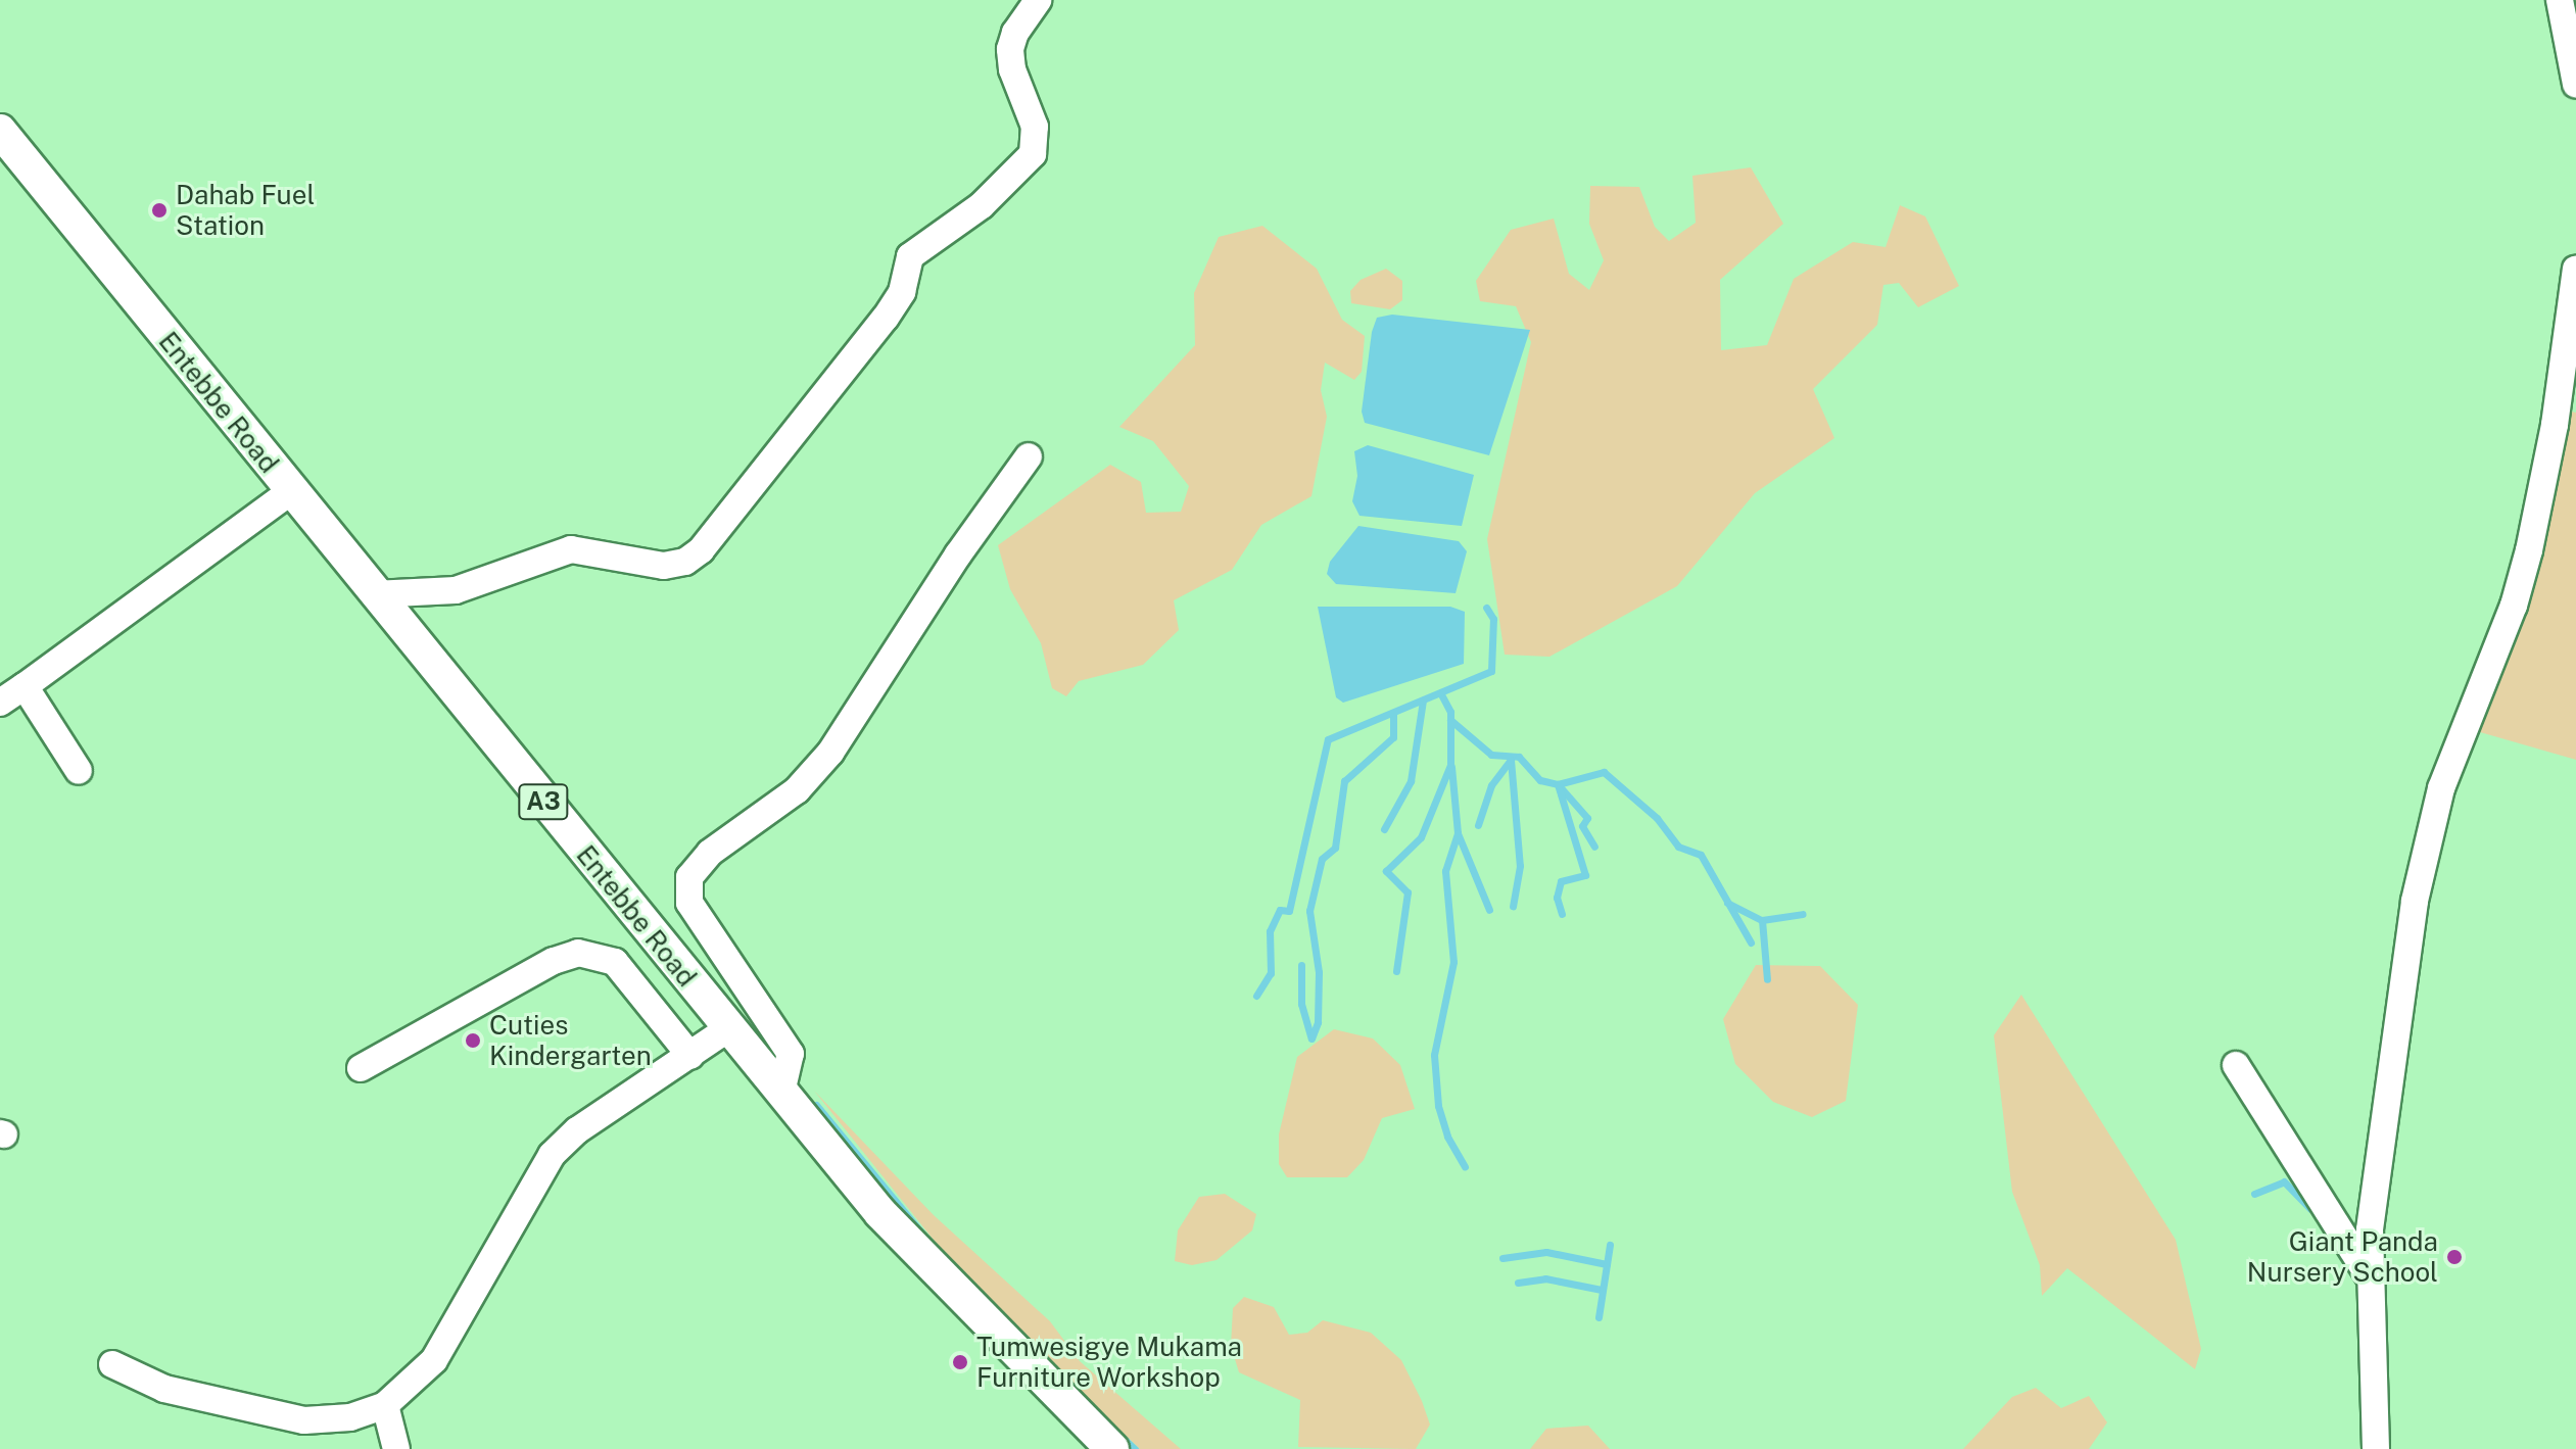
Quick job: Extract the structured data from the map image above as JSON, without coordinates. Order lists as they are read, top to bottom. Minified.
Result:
{"streets":{"main road":["Entebbe Road","A3"]},"places":["Dahab Fuel Station","Cuties Kindergarten","Giant Panda Nursery School","Tumwesigye Mukama Furniture Workshop"]}
